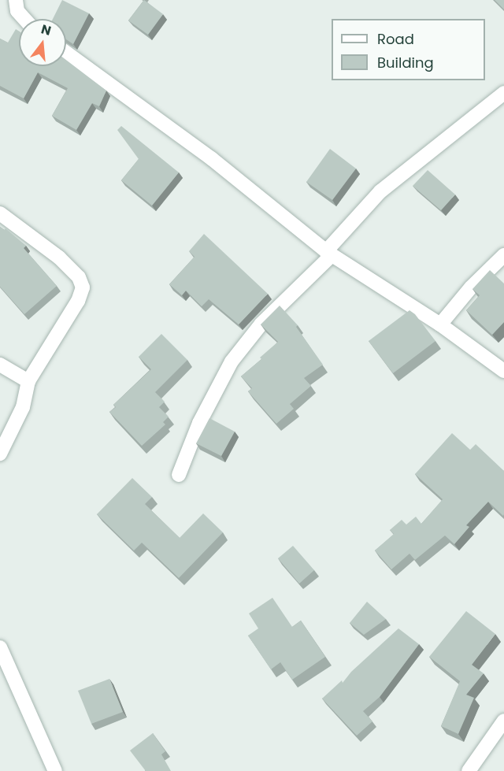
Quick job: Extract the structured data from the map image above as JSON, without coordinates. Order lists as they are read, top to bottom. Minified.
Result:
{"legend":["Road","Building"],"north":"top"}
